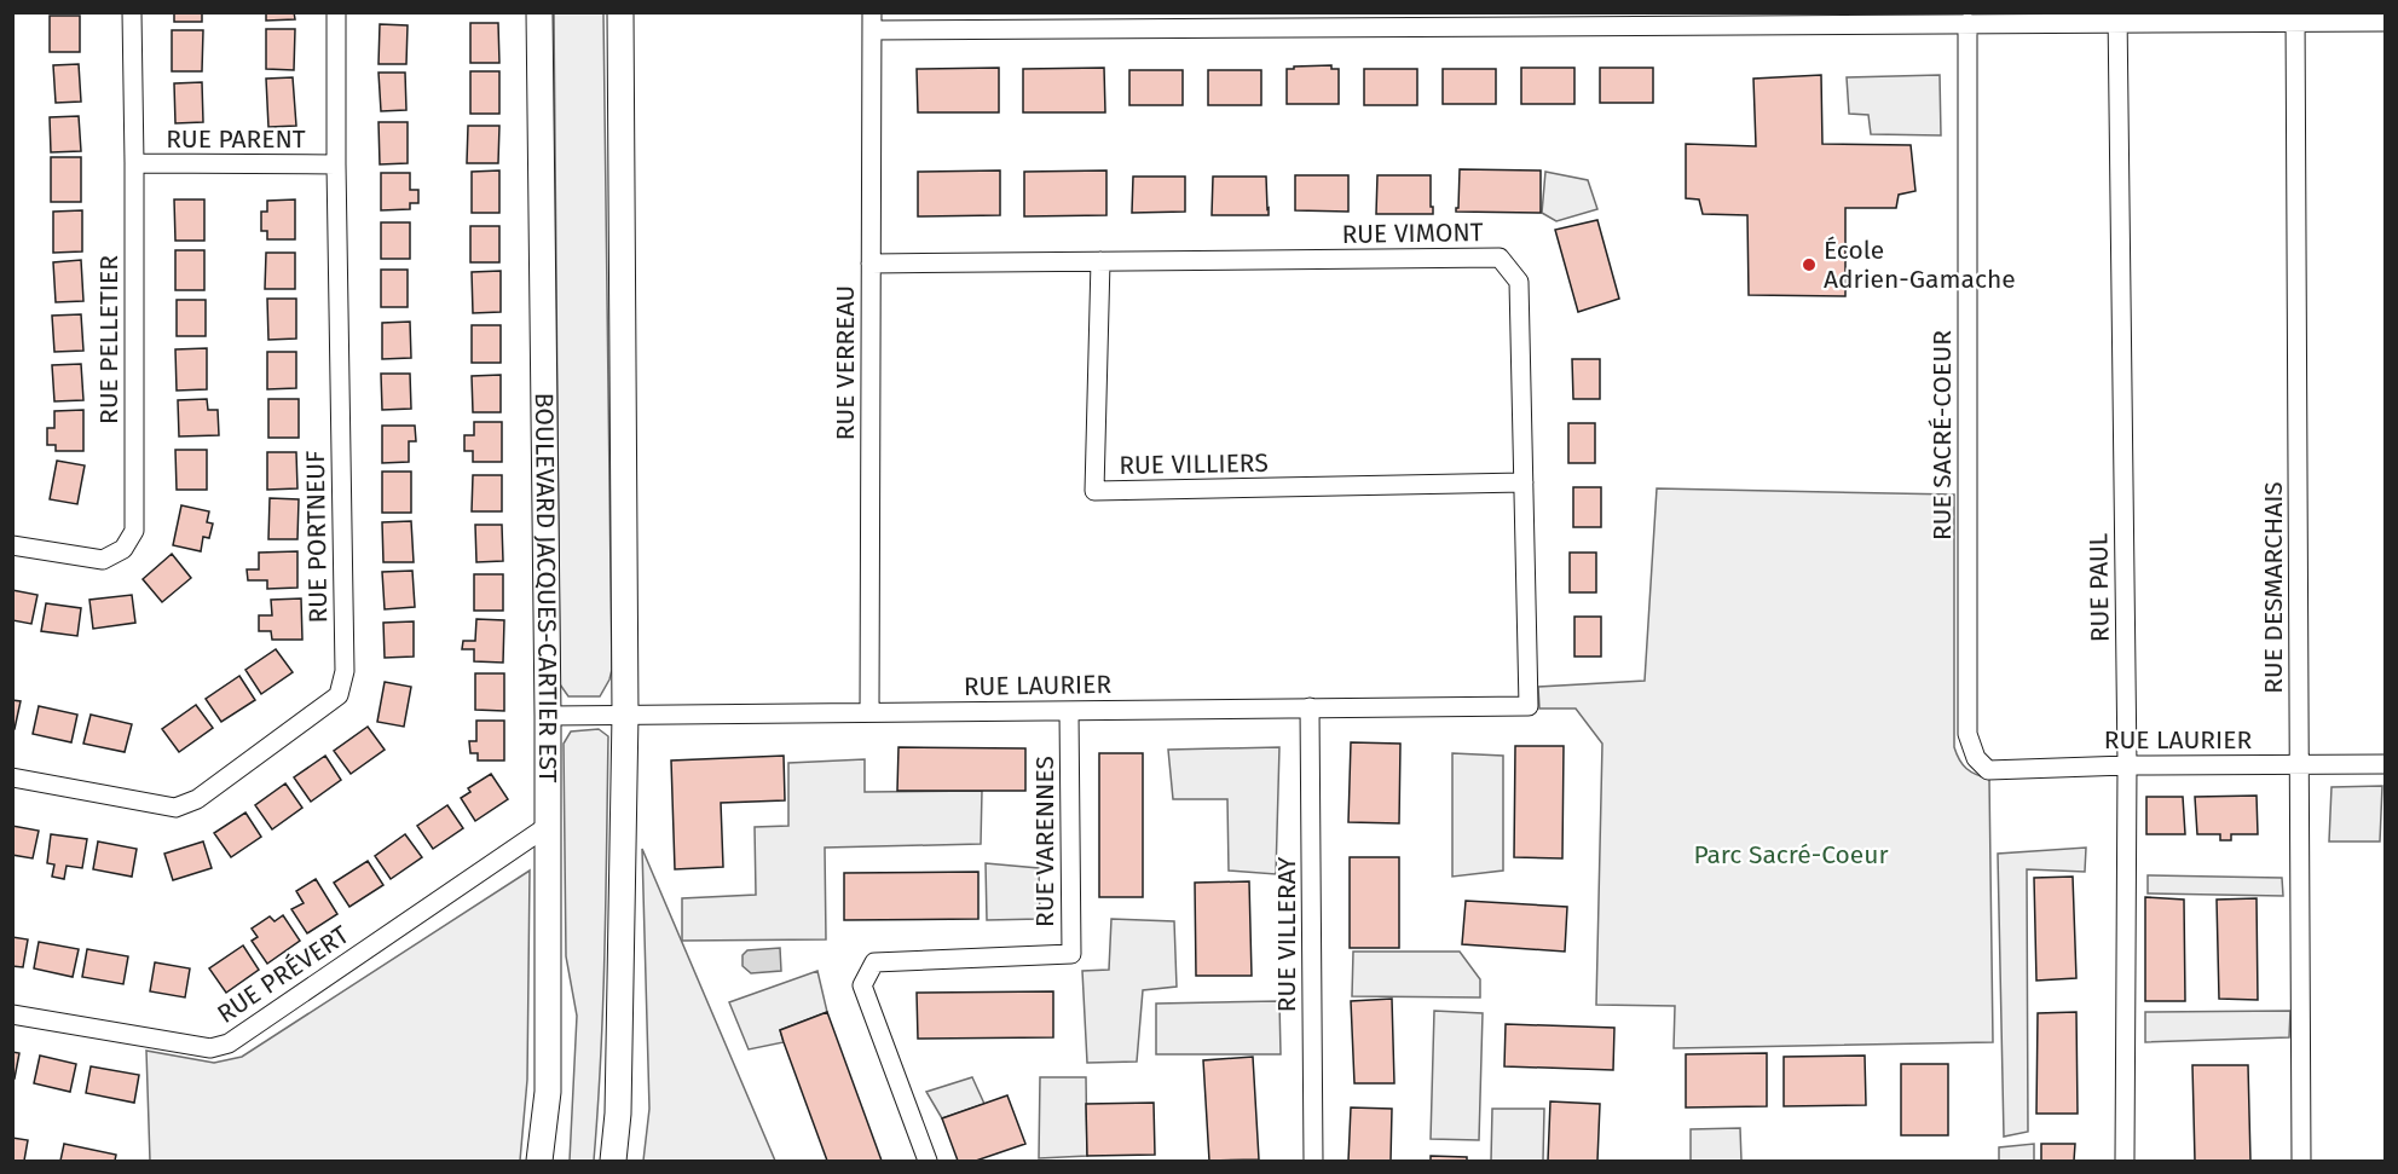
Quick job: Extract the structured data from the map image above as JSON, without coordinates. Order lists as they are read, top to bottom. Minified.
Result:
{"streets":{"main road":["BOULEVARD JACQUES-CARTIER EST"],"street":["RUE PARENT","RUE VIMONT","RUE PELLETIER","RUE VERREAU","RUE SACRÉ-COEUR","RUE VILLIERS","RUE PORTNEUF","RUE PAUL","RUE DESMARCHAIS","RUE LAURIER","RUE VARENNES","RUE VILLERAY","RUE PRÉVERT"]},"crossings":[["RUE PARENT","RUE PELLETIER"],["RUE PARENT","RUE PORTNEUF"],["RUE VIMONT","RUE VERREAU"],["RUE VIMONT","RUE VILLIERS"],["RUE VIMONT","RUE LAURIER"],["RUE VERREAU","RUE LAURIER"],["RUE SACRÉ-COEUR","RUE LAURIER"],["BOULEVARD JACQUES-CARTIER EST","RUE LAURIER"],["BOULEVARD JACQUES-CARTIER EST","RUE PRÉVERT"],["RUE PAUL","RUE LAURIER"],["RUE DESMARCHAIS","RUE LAURIER"],["RUE LAURIER","RUE VARENNES"],["RUE LAURIER","RUE VILLERAY"]],"parks":["Parc Sacré-Coeur"],"places":["École Adrien-Gamache"]}
